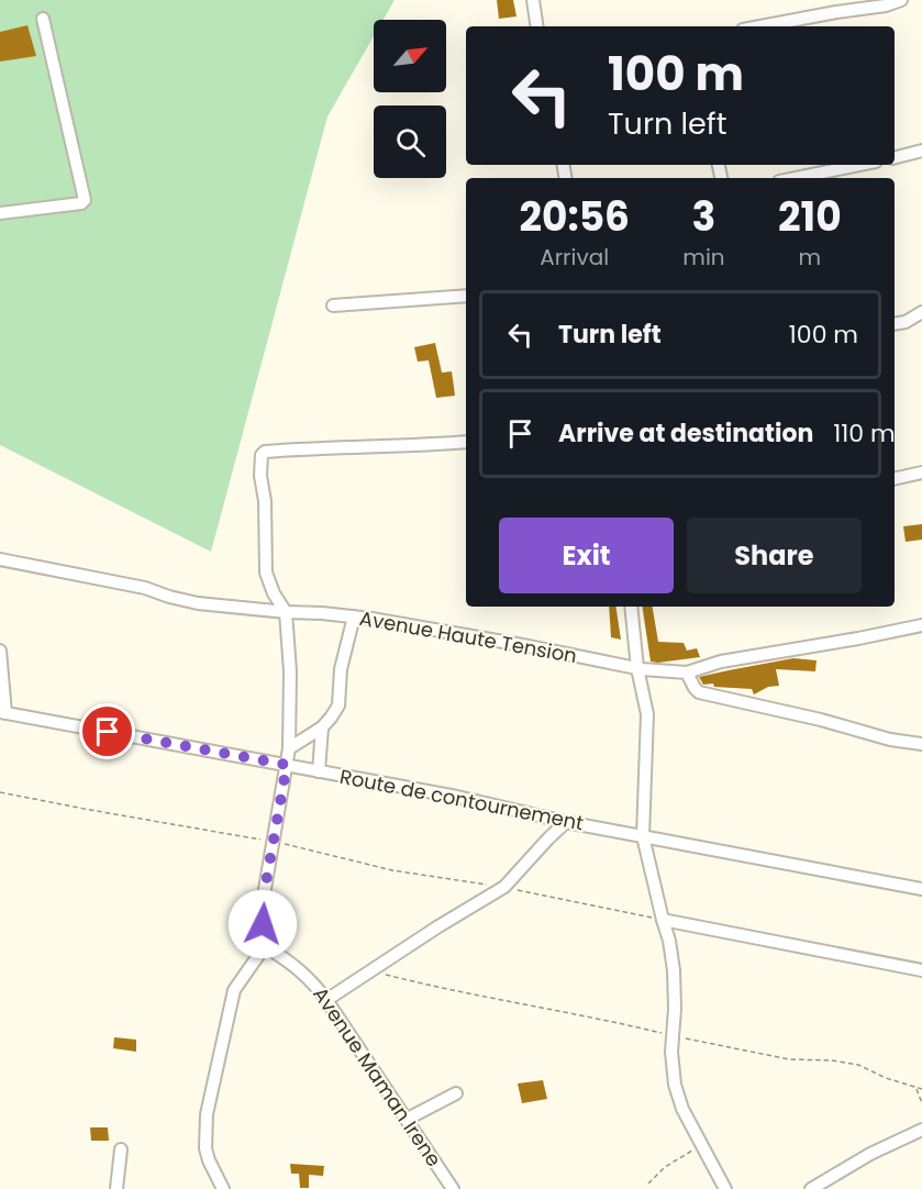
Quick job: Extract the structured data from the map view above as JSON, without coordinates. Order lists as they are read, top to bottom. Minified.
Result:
{"streets":{"street":["Avenue Haute Tension","Route de contournement","Avenue Maman Irene"]},"north":"top right","page":{"turn":["100 m","Turn left"],"eta":["20:56","Arrival","3","min","210","m"],"list":[{"name":"Turn left","value":"100 m"},{"name":"Arrive at destination","value":"110 m"}],"buttons":["Exit","Share"]}}
